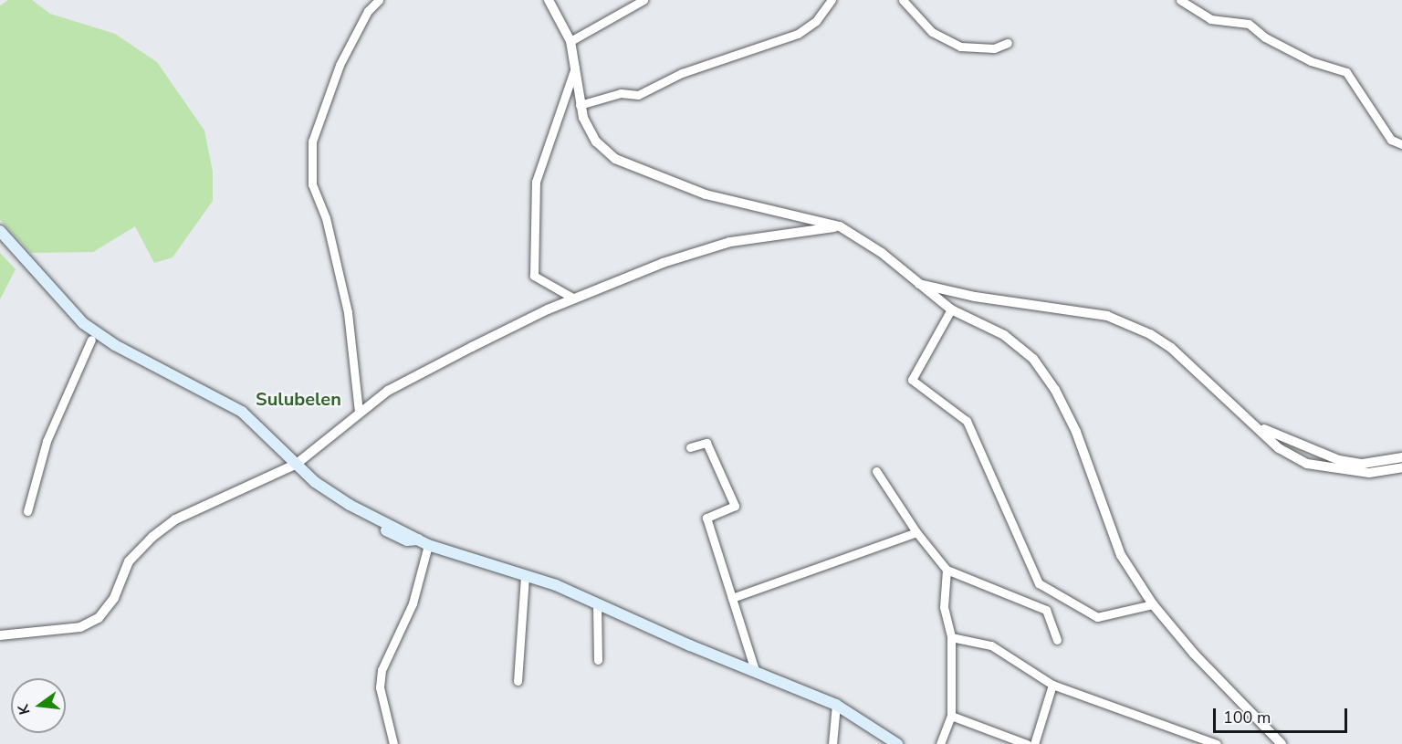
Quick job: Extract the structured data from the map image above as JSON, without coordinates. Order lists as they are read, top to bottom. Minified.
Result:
{"districts":["Sulubelen"],"scale_bar":"100 m","north":"left"}
